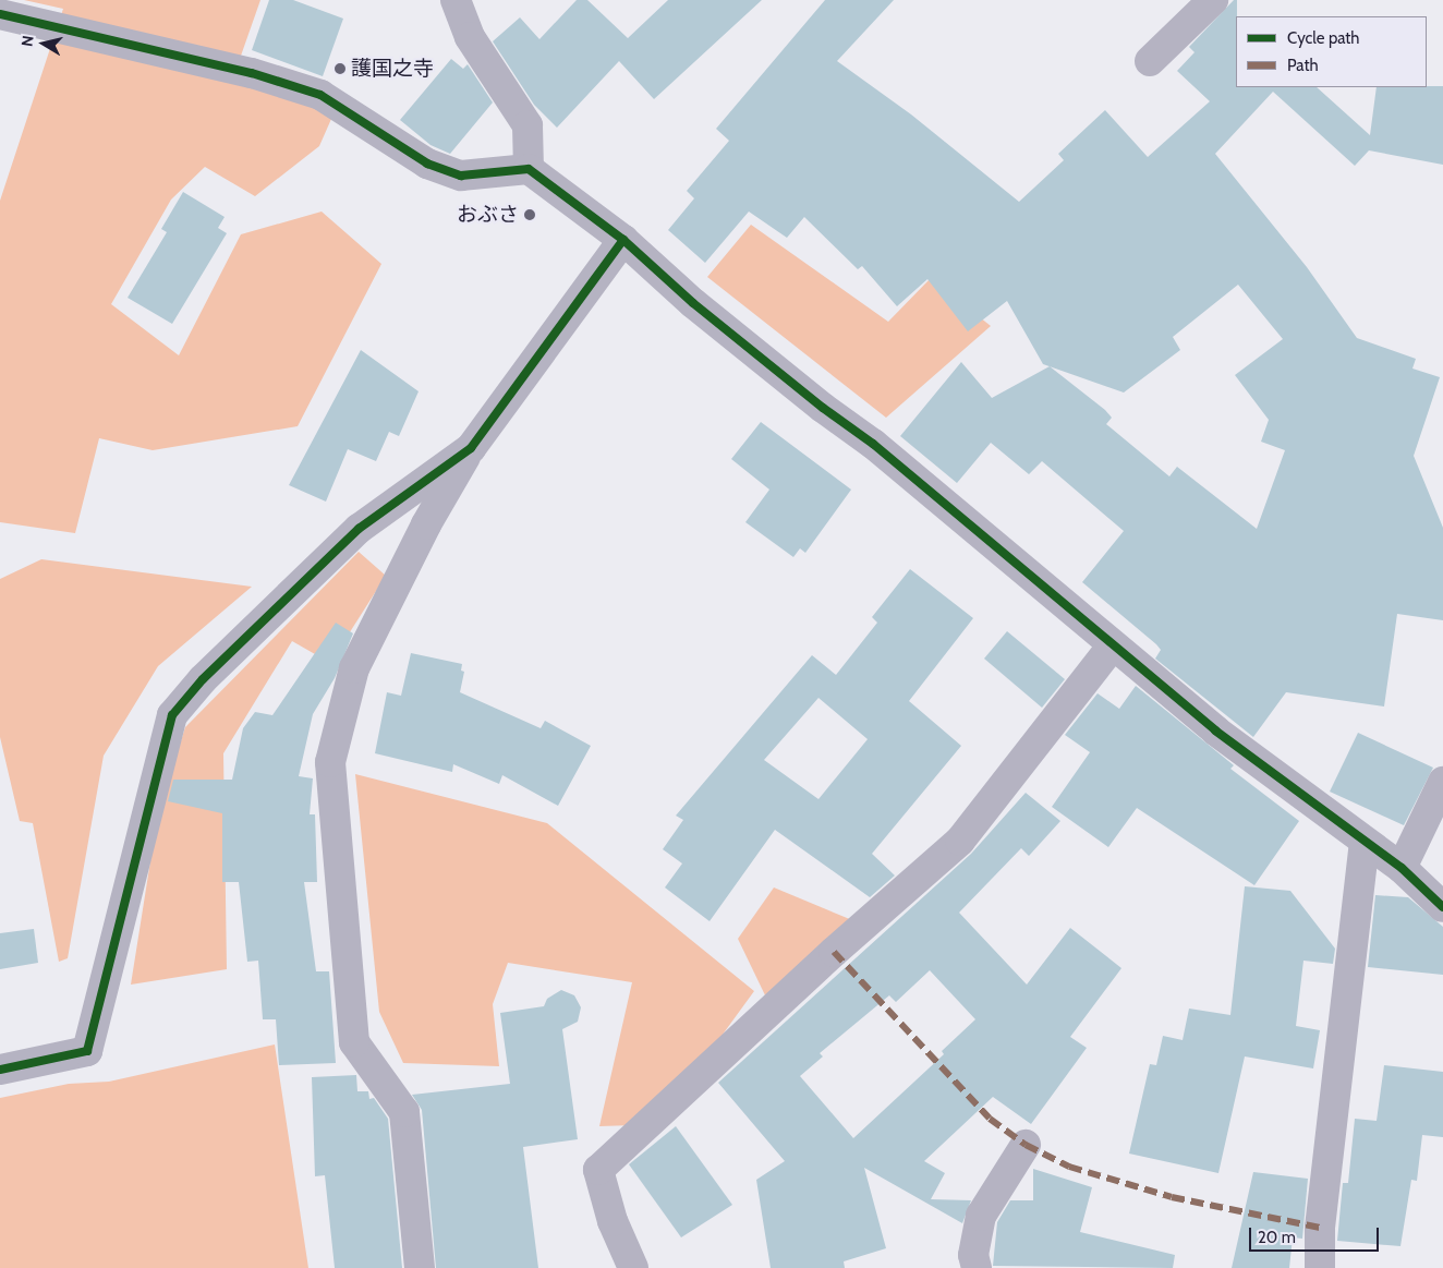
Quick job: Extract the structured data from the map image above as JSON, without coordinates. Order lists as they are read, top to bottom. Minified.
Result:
{"places":["護国之寺","おぶさ"],"legend":["Cycle path","Path"],"scale_bar":"20 m","north":"left"}
